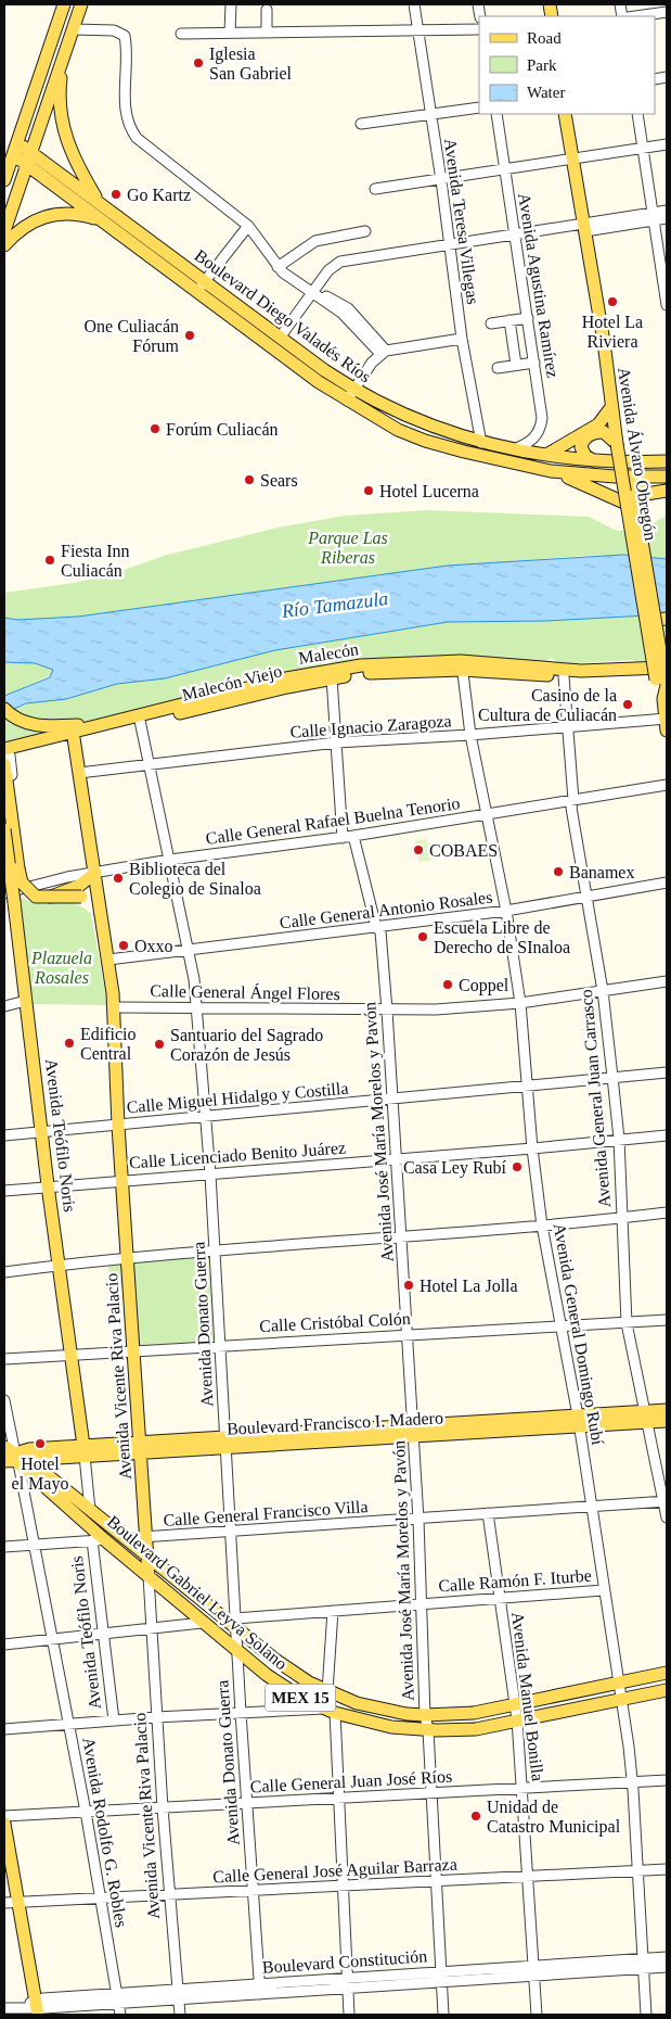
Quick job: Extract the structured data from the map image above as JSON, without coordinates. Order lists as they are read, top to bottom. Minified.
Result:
{"streets":{"main road":["Boulevard Diego Valadés Ríos","Avenida Álvaro Obregón","Malecón","Malecón Viejo","Avenida Teófilo Noris","Avenida Vicente Riva Palacio","Boulevard Francisco I. Madero","Boulevard Gabriel Leyva Solano","MEX 15"],"street":["Avenida Teresa Villegas","Avenida Agustina Ramírez","Calle Ignacio Zaragoza","Calle General Rafael Buelna Tenorio","Calle General Antonio Rosales","Calle General Ángel Flores","Calle Miguel Hidalgo y Costilla","Avenida General Juan Carrasco","Avenida José María Morelos y Pavón","Calle Licenciado Benito Juárez","Calle Cristóbal Colón","Avenida Donato Guerra","Avenida General Domingo Rubí","Calle General Francisco Villa","Calle Ramón F. Iturbe","Avenida Manuel Bonilla","Calle General Juan José Ríos","Avenida Rodolfo G. Robles","Calle General José Aguilar Barraza","Boulevard Constitución"]},"crossings":[["Avenida Teresa Villegas","Boulevard Diego Valadés Ríos"],["Avenida Agustina Ramírez","Boulevard Diego Valadés Ríos"],["Avenida Álvaro Obregón","Malecón"],["Avenida Álvaro Obregón","Malecón Viejo"],["Avenida Álvaro Obregón","Calle Ignacio Zaragoza"],["Malecón","Malecón Viejo"],["Malecón","Avenida Donato Guerra"],["Malecón","Avenida General Domingo Rubí"],["Malecón Viejo","Avenida General Juan Carrasco"],["Malecón Viejo","Avenida Donato Guerra"],["Malecón Viejo","Avenida General Domingo Rubí"],["Malecón Viejo","Avenida Vicente Riva Palacio"],["Calle Ignacio Zaragoza","Avenida General Juan Carrasco"],["Calle Ignacio Zaragoza","Avenida Donato Guerra"],["Calle Ignacio Zaragoza","Avenida General Domingo Rubí"],["Calle Ignacio Zaragoza","Avenida Vicente Riva Palacio"],["Calle General Rafael Buelna Tenorio","Avenida General Juan Carrasco"],["Calle General Rafael Buelna Tenorio","Avenida José María Morelos y Pavón"],["Calle General Rafael Buelna Tenorio","Avenida Donato Guerra"],["Calle General Rafael Buelna Tenorio","Avenida General Domingo Rubí"],["Calle General Rafael Buelna Tenorio","Avenida Vicente Riva Palacio"],["Calle General Antonio Rosales","Avenida General Juan Carrasco"],["Calle General Antonio Rosales","Avenida José María Morelos y Pavón"],["Calle General Antonio Rosales","Avenida Donato Guerra"],["Calle General Antonio Rosales","Avenida General Domingo Rubí"],["Calle General Antonio Rosales","Avenida Vicente Riva Palacio"],["Calle General Ángel Flores","Avenida General Juan Carrasco"],["Calle General Ángel Flores","Avenida José María Morelos y Pavón"],["Calle General Ángel Flores","Avenida Donato Guerra"],["Calle General Ángel Flores","Avenida General Domingo Rubí"],["Calle General Ángel Flores","Avenida Vicente Riva Palacio"],["Calle Miguel Hidalgo y Costilla","Avenida General Juan Carrasco"],["Calle Miguel Hidalgo y Costilla","Avenida José María Morelos y Pavón"],["Calle Miguel Hidalgo y Costilla","Avenida Teófilo Noris"],["Calle Miguel Hidalgo y Costilla","Avenida Donato Guerra"],["Calle Miguel Hidalgo y Costilla","Avenida General Domingo Rubí"],["Calle Miguel Hidalgo y Costilla","Avenida Vicente Riva Palacio"],["Avenida General Juan Carrasco","Calle Licenciado Benito Juárez"],["Avenida General Juan Carrasco","Calle Cristóbal Colón"],["Avenida General Juan Carrasco","Boulevard Francisco I. Madero"],["Avenida General Juan Carrasco","Calle General Francisco Villa"],["Avenida José María Morelos y Pavón","Calle Licenciado Benito Juárez"],["Avenida José María Morelos y Pavón","Calle Cristóbal Colón"],["Avenida José María Morelos y Pavón","Boulevard Francisco I. Madero"],["Avenida José María Morelos y Pavón","Calle General Francisco Villa"],["Avenida José María Morelos y Pavón","Calle Ramón F. Iturbe"],["Avenida José María Morelos y Pavón","Boulevard Gabriel Leyva Solano"],["Avenida José María Morelos y Pavón","Calle General Juan José Ríos"],["Avenida José María Morelos y Pavón","Calle General José Aguilar Barraza"],["Avenida José María Morelos y Pavón","Boulevard Constitución"],["Avenida Teófilo Noris","Calle Licenciado Benito Juárez"],["Avenida Teófilo Noris","Calle Cristóbal Colón"],["Avenida Teófilo Noris","Boulevard Francisco I. Madero"],["Avenida Teófilo Noris","Boulevard Gabriel Leyva Solano"],["Calle Licenciado Benito Juárez","Avenida Donato Guerra"],["Calle Licenciado Benito Juárez","Avenida General Domingo Rubí"],["Calle Licenciado Benito Juárez","Avenida Vicente Riva Palacio"],["Calle Cristóbal Colón","Avenida Donato Guerra"],["Calle Cristóbal Colón","Avenida General Domingo Rubí"],["Calle Cristóbal Colón","Avenida Vicente Riva Palacio"],["Avenida Donato Guerra","Boulevard Francisco I. Madero"],["Avenida Donato Guerra","Calle General Francisco Villa"],["Avenida Donato Guerra","Calle Ramón F. Iturbe"],["Avenida Donato Guerra","Boulevard Gabriel Leyva Solano"],["Avenida Donato Guerra","Calle General Juan José Ríos"],["Avenida Donato Guerra","Calle General José Aguilar Barraza"],["Avenida Donato Guerra","Boulevard Constitución"],["Avenida General Domingo Rubí","Boulevard Francisco I. Madero"],["Avenida General Domingo Rubí","Calle General Francisco Villa"],["Avenida General Domingo Rubí","Calle Ramón F. Iturbe"],["Avenida General Domingo Rubí","Boulevard Gabriel Leyva Solano"],["Avenida General Domingo Rubí","Calle General Juan José Ríos"],["Avenida General Domingo Rubí","Calle General José Aguilar Barraza"],["Avenida General Domingo Rubí","Boulevard Constitución"],["Avenida Vicente Riva Palacio","Boulevard Francisco I. Madero"],["Avenida Vicente Riva Palacio","Calle General Francisco Villa"],["Avenida Vicente Riva Palacio","Boulevard Gabriel Leyva Solano"],["Avenida Vicente Riva Palacio","Calle General Juan José Ríos"],["Avenida Vicente Riva Palacio","Calle General José Aguilar Barraza"],["Avenida Vicente Riva Palacio","Boulevard Constitución"],["Boulevard Francisco I. Madero","Boulevard Gabriel Leyva Solano"],["Boulevard Francisco I. Madero","Avenida Rodolfo G. Robles"],["Calle General Francisco Villa","Boulevard Gabriel Leyva Solano"],["Calle General Francisco Villa","Avenida Manuel Bonilla"],["Calle Ramón F. Iturbe","Boulevard Gabriel Leyva Solano"],["Calle Ramón F. Iturbe","Avenida Manuel Bonilla"],["Boulevard Gabriel Leyva Solano","Avenida Manuel Bonilla"],["Boulevard Gabriel Leyva Solano","Avenida Rodolfo G. Robles"],["Avenida Manuel Bonilla","Calle General Juan José Ríos"],["Avenida Manuel Bonilla","Calle General José Aguilar Barraza"],["Avenida Manuel Bonilla","Boulevard Constitución"],["Calle General Juan José Ríos","Avenida Rodolfo G. Robles"],["Avenida Rodolfo G. Robles","Calle General José Aguilar Barraza"],["Avenida Rodolfo G. Robles","Boulevard Constitución"]],"water":["Río Tamazula"],"parks":["Parque Las Riberas","Plazuela Rosales"],"places":["Iglesia San Gabriel","Go Kartz","Hotel La Riviera","One Culiacán Fórum","Forúm Culiacán","Sears","Hotel Lucerna","Fiesta Inn Culiacán","Casino de la Cultura de Culiacán","COBAES","Banamex","Biblioteca del Colegio de Sinaloa","Escuela Libre de Derecho de SInaloa","Oxxo","Coppel","Edificio Central","Santuario del Sagrado Corazón de Jesús","Casa Ley Rubí","Hotel La Jolla","Hotel el Mayo","Unidad de Catastro Municipal"],"legend":["Road","Park","Water"]}
